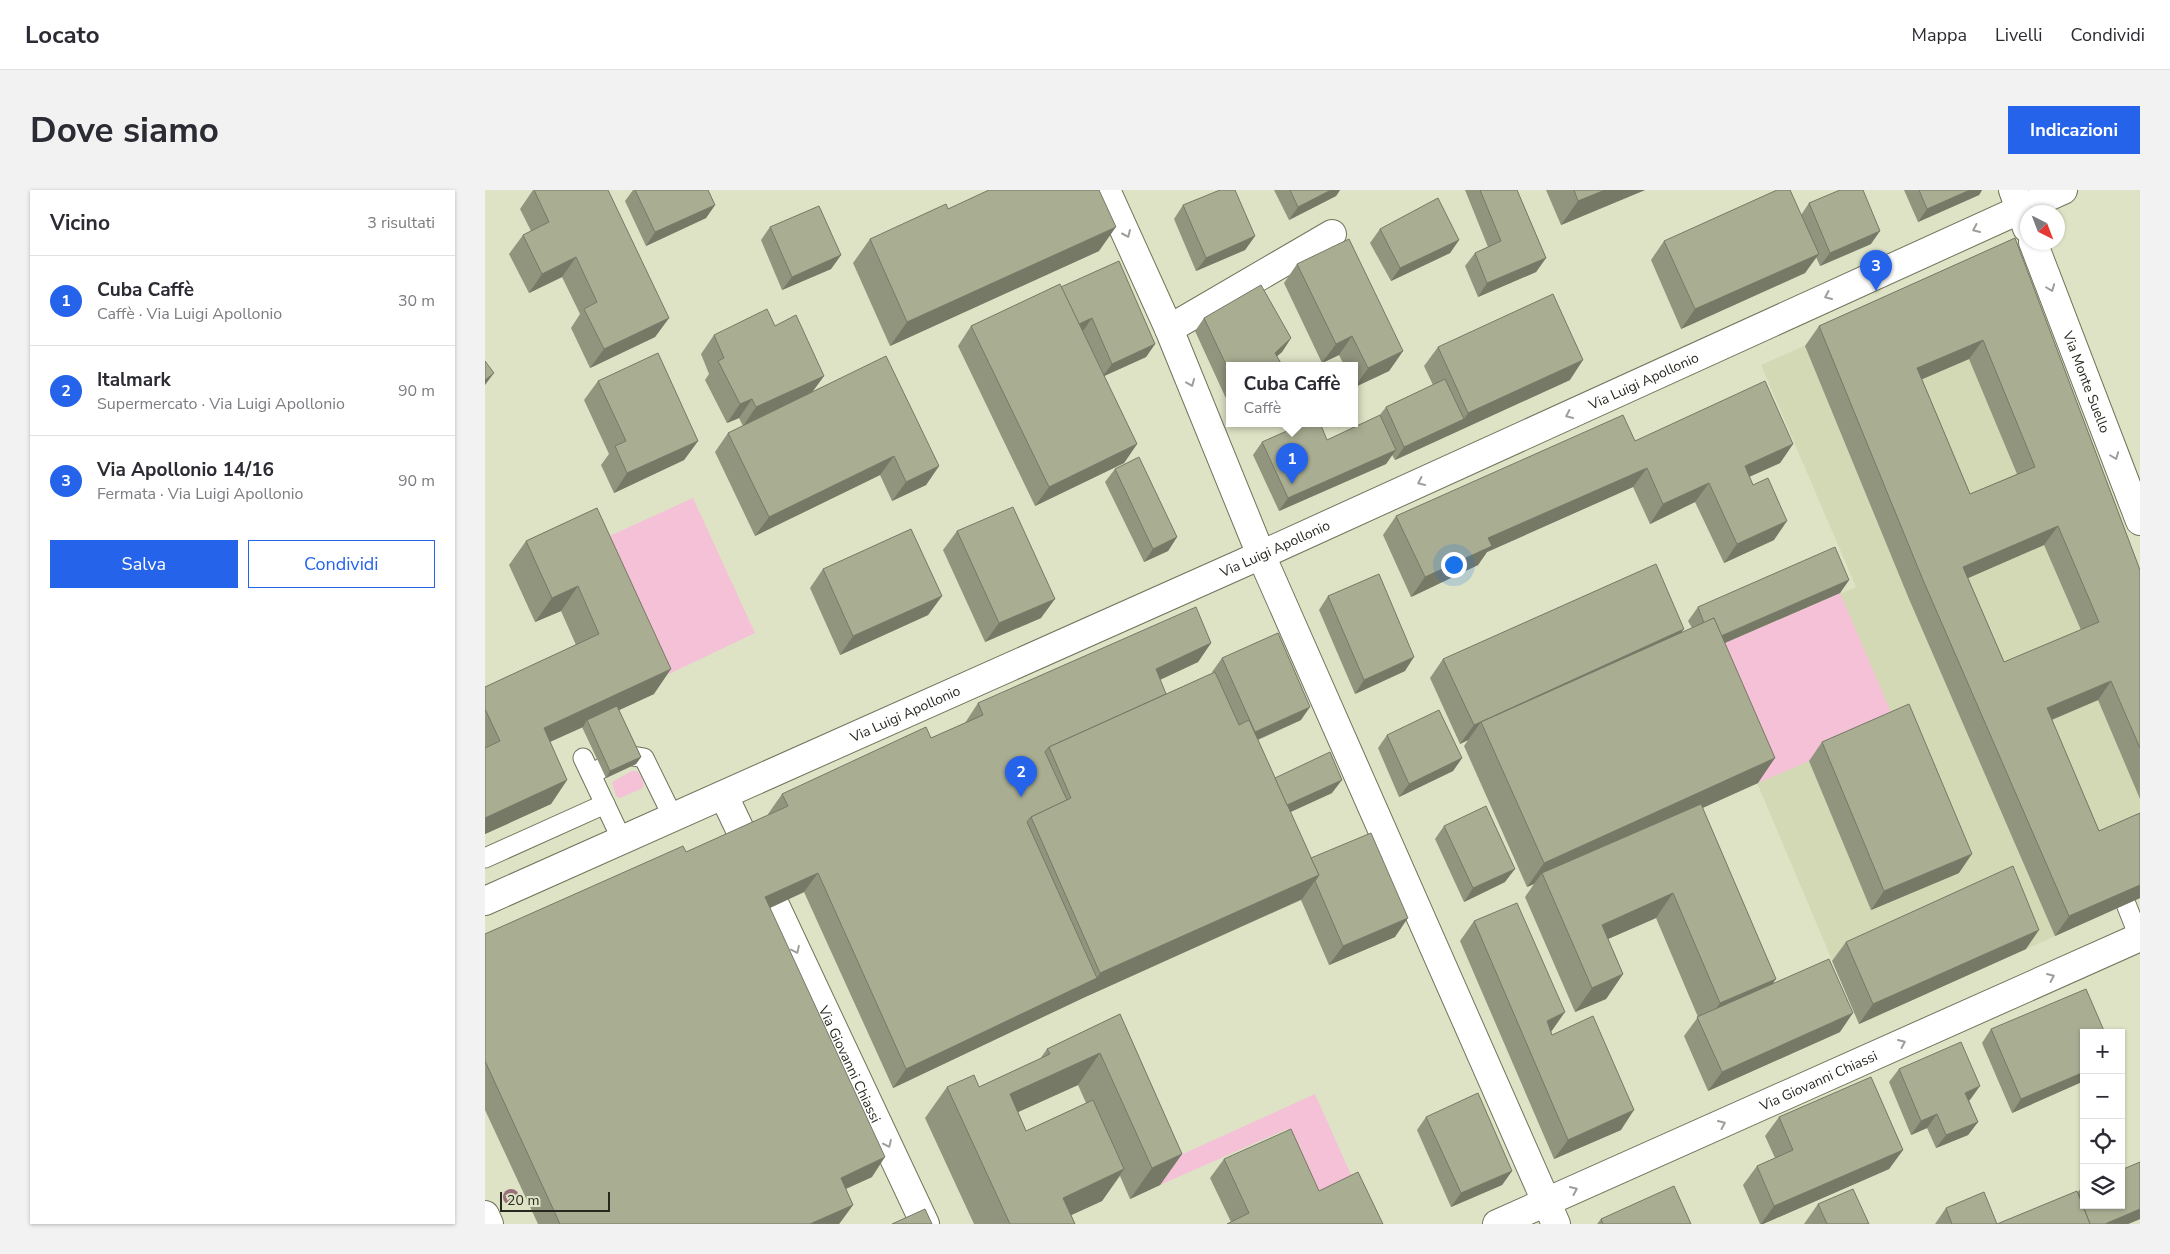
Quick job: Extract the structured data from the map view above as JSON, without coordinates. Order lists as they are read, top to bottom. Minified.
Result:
{"streets":{"street":["Via Luigi Apollonio","Via Monte Suello","Via Giovanni Chiassi"]},"one_way":["Via Luigi Apollonio","Via Monte Suello"],"scale_bar":"20 m","north":"bottom right","page":{"header":"Locato","nav":["Mappa","Livelli","Condividi"],"buttons":["Indicazioni",["Salva","Condividi"]],"title":"Dove siamo","heading":["Vicino","3 risultati"],"pins":["3","1","2"],"list":[{"mark":"1","name":"Cuba Caffè","note":"Caffè · Via Luigi Apollonio","value":"30 m"},{"mark":"2","name":"Italmark","note":"Supermercato · Via Luigi Apollonio","value":"90 m"},{"mark":"3","name":"Via Apollonio 14/16","note":"Fermata · Via Luigi Apollonio","value":"90 m"}],"popup":["Cuba Caffè","Caffè"],"map_buttons":["+","−"],"scale":"20 m"}}
